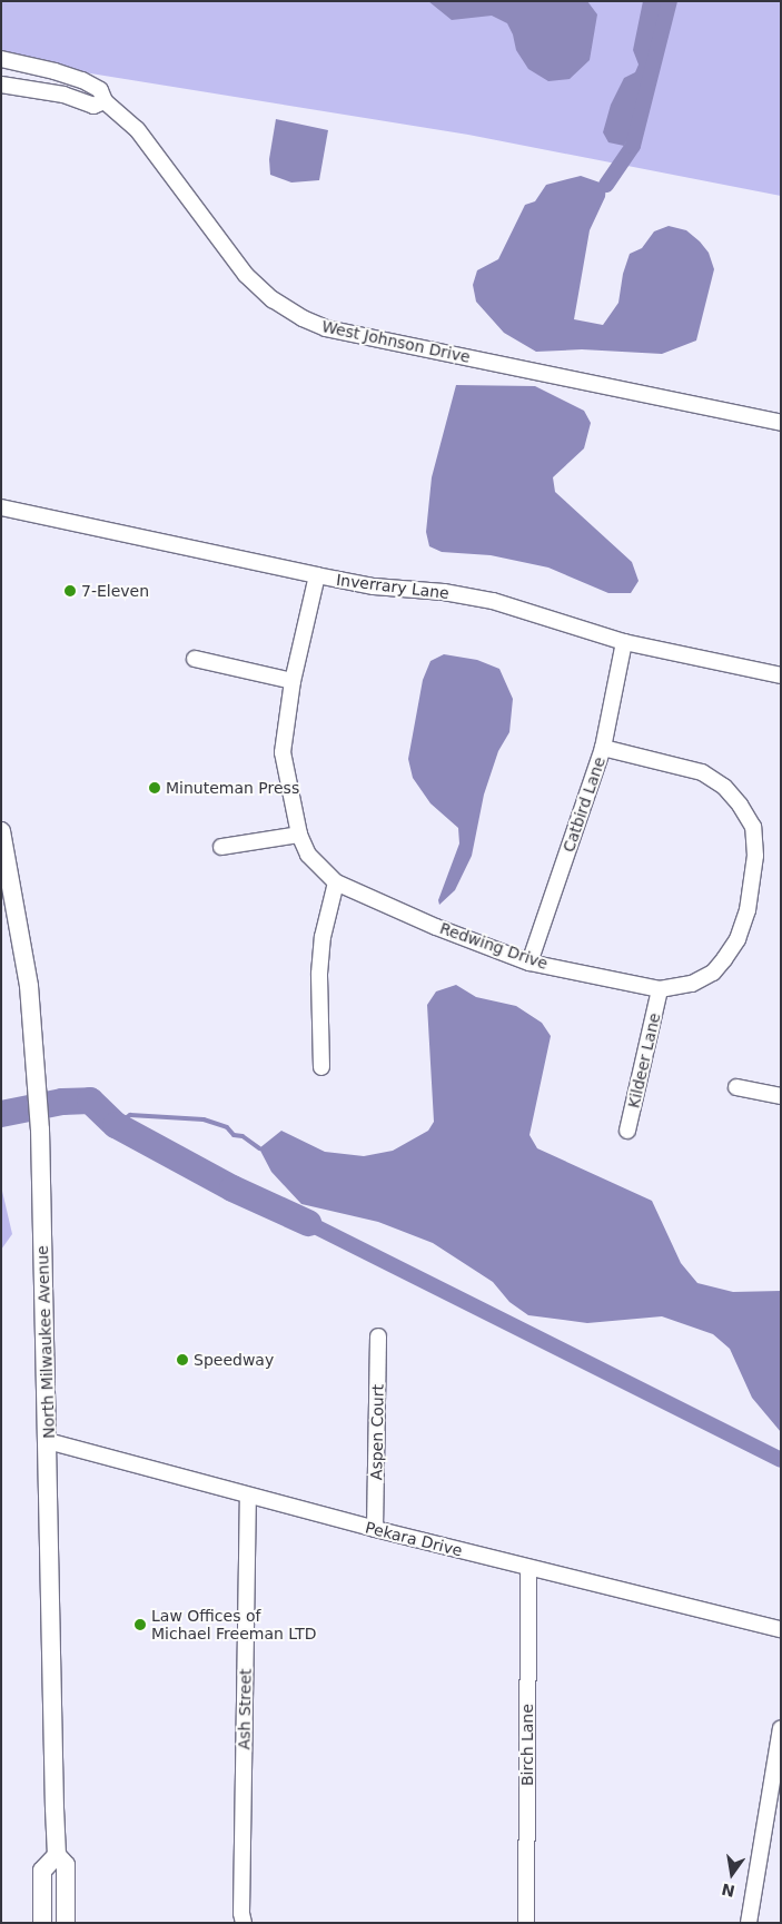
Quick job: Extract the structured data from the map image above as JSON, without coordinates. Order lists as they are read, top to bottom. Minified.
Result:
{"streets":{"main road":["North Milwaukee Avenue"],"street":["West Johnson Drive","Inverrary Lane","Catbird Lane","Redwing Drive","Kildeer Lane","Aspen Court","Pekara Drive","Ash Street","Birch Lane"]},"crossings":[["Inverrary Lane","Catbird Lane"],["Inverrary Lane","Redwing Drive"],["Catbird Lane","Redwing Drive"],["Redwing Drive","Kildeer Lane"],["North Milwaukee Avenue","Pekara Drive"],["Aspen Court","Pekara Drive"],["Pekara Drive","Ash Street"],["Pekara Drive","Birch Lane"]],"places":["7-Eleven","Minuteman Press","Speedway","Law Offices of Michael Freeman LTD"],"north":"bottom"}
